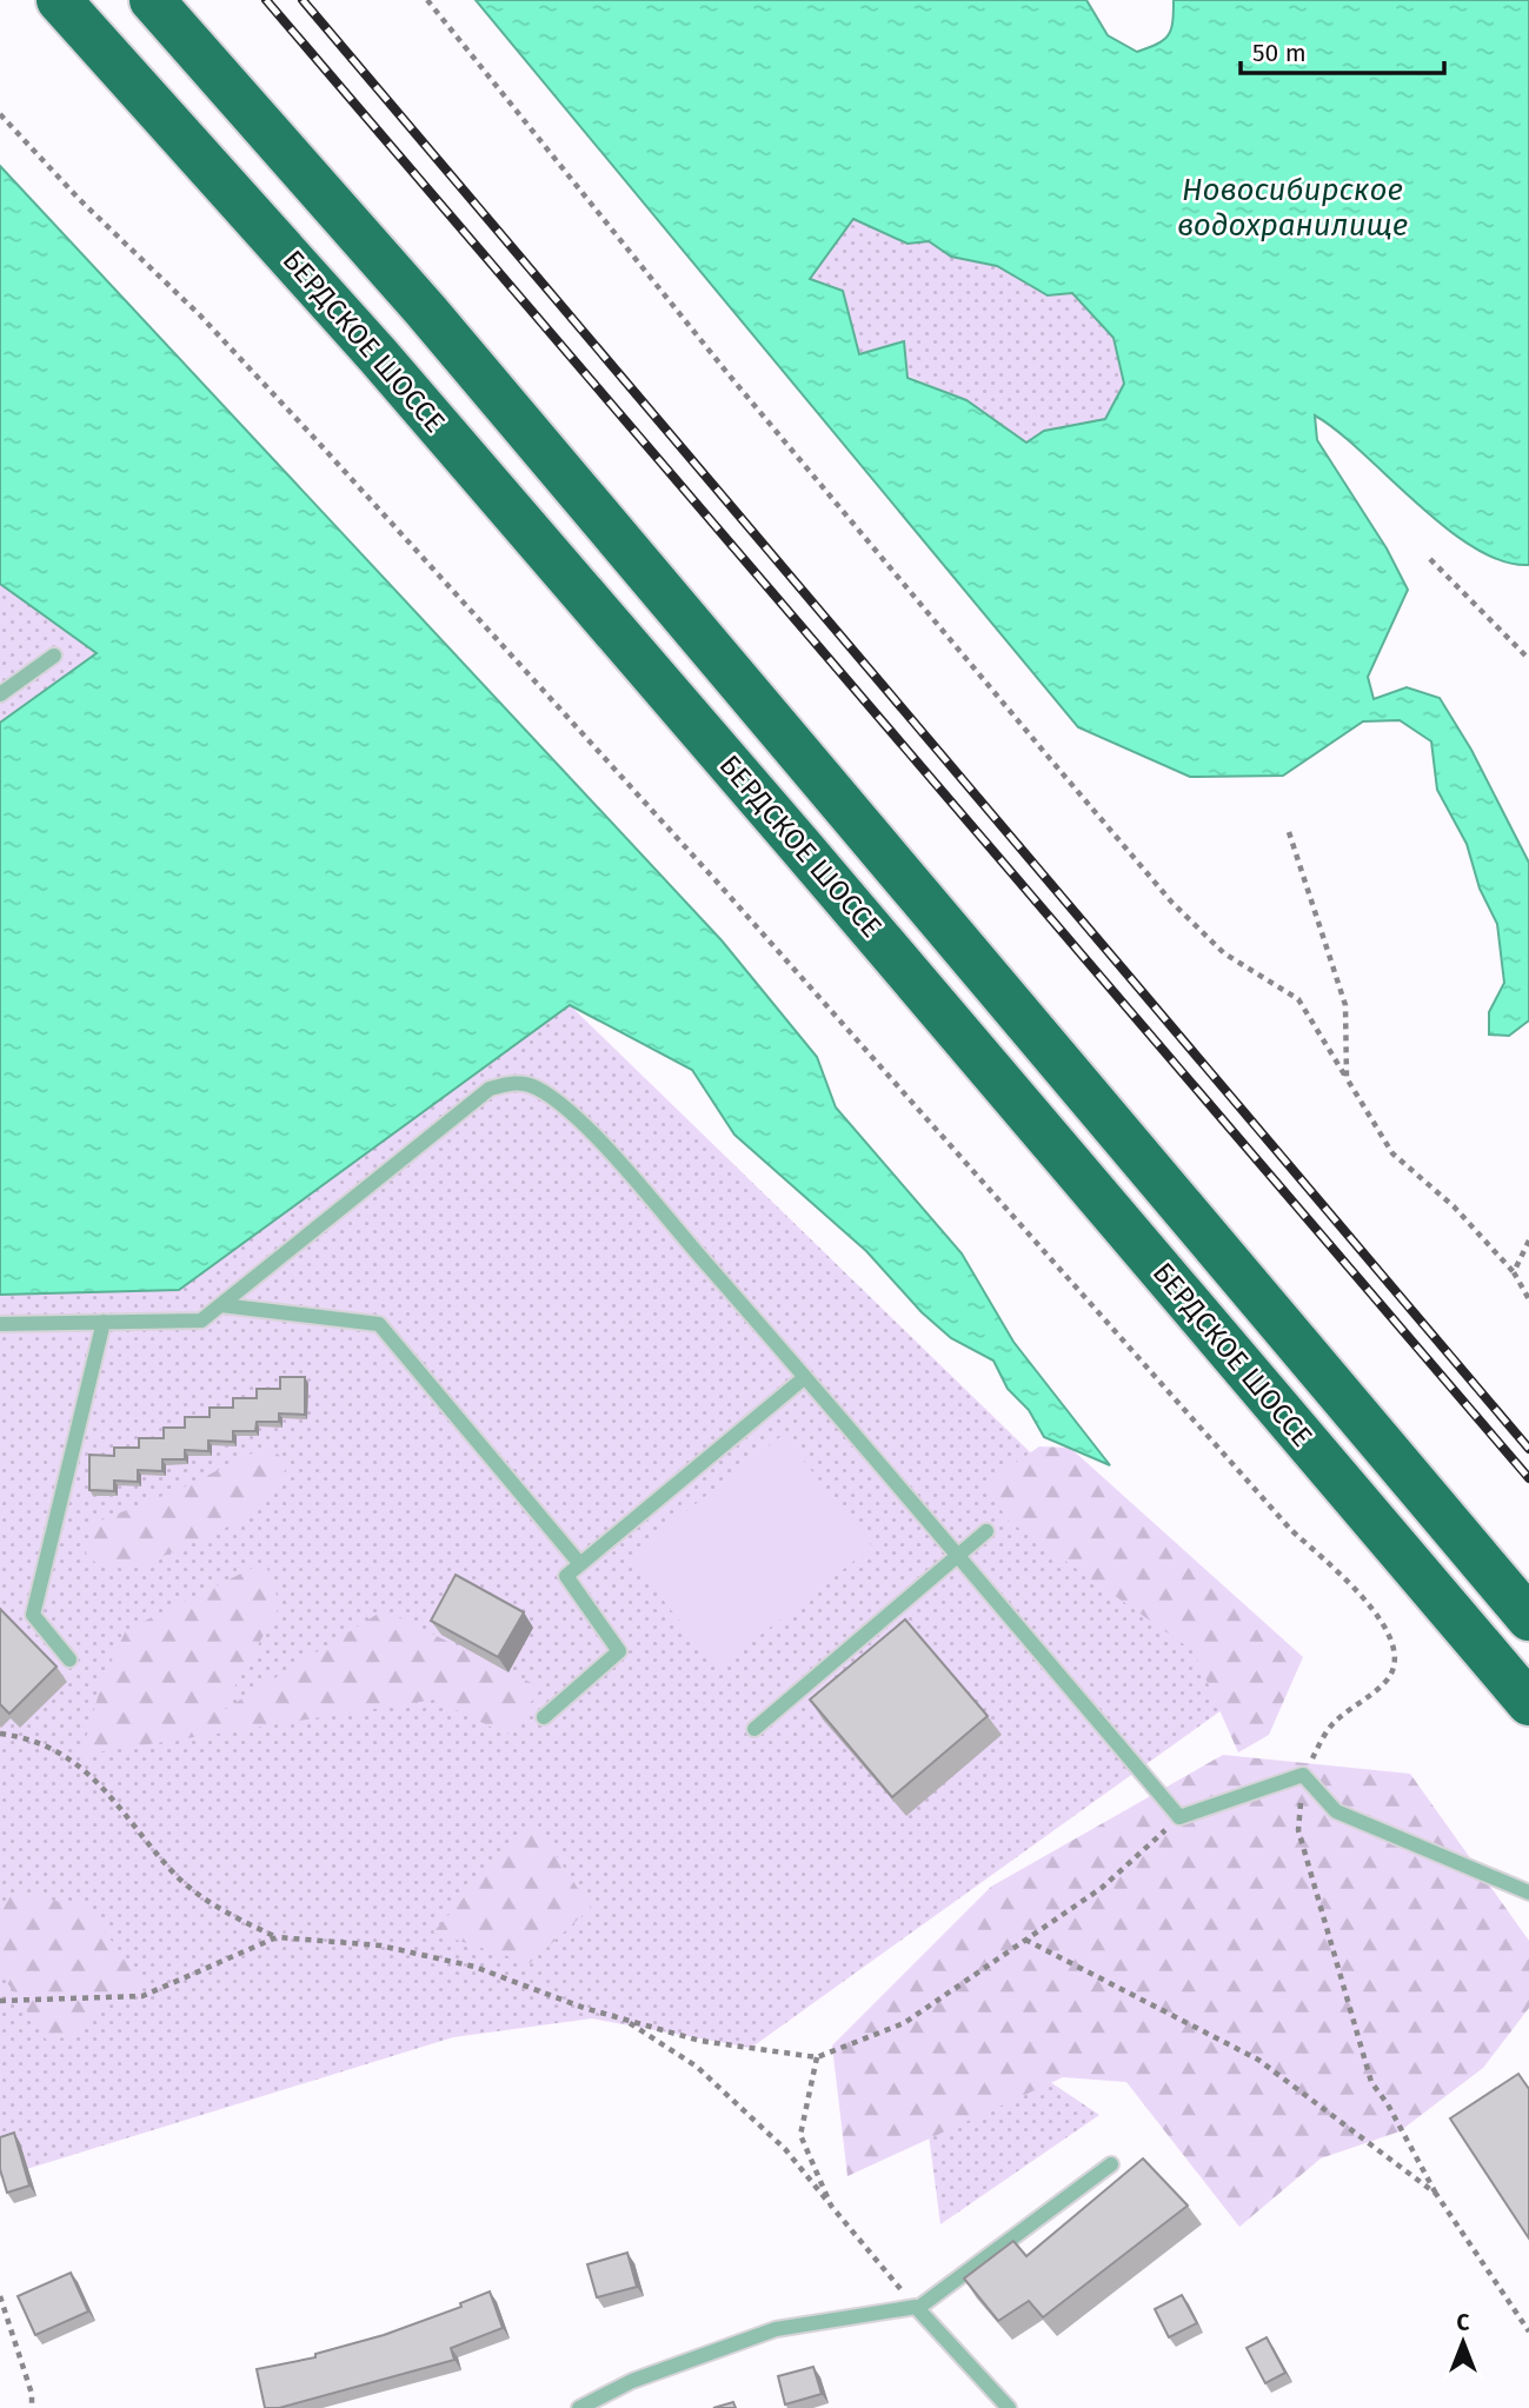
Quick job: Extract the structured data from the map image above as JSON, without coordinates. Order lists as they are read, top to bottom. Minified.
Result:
{"streets":{"highway":["БЕРДСКОЕ ШОССЕ"]},"water":["Новосибирское водохранилище"],"scale_bar":"50 m","north":"top"}
